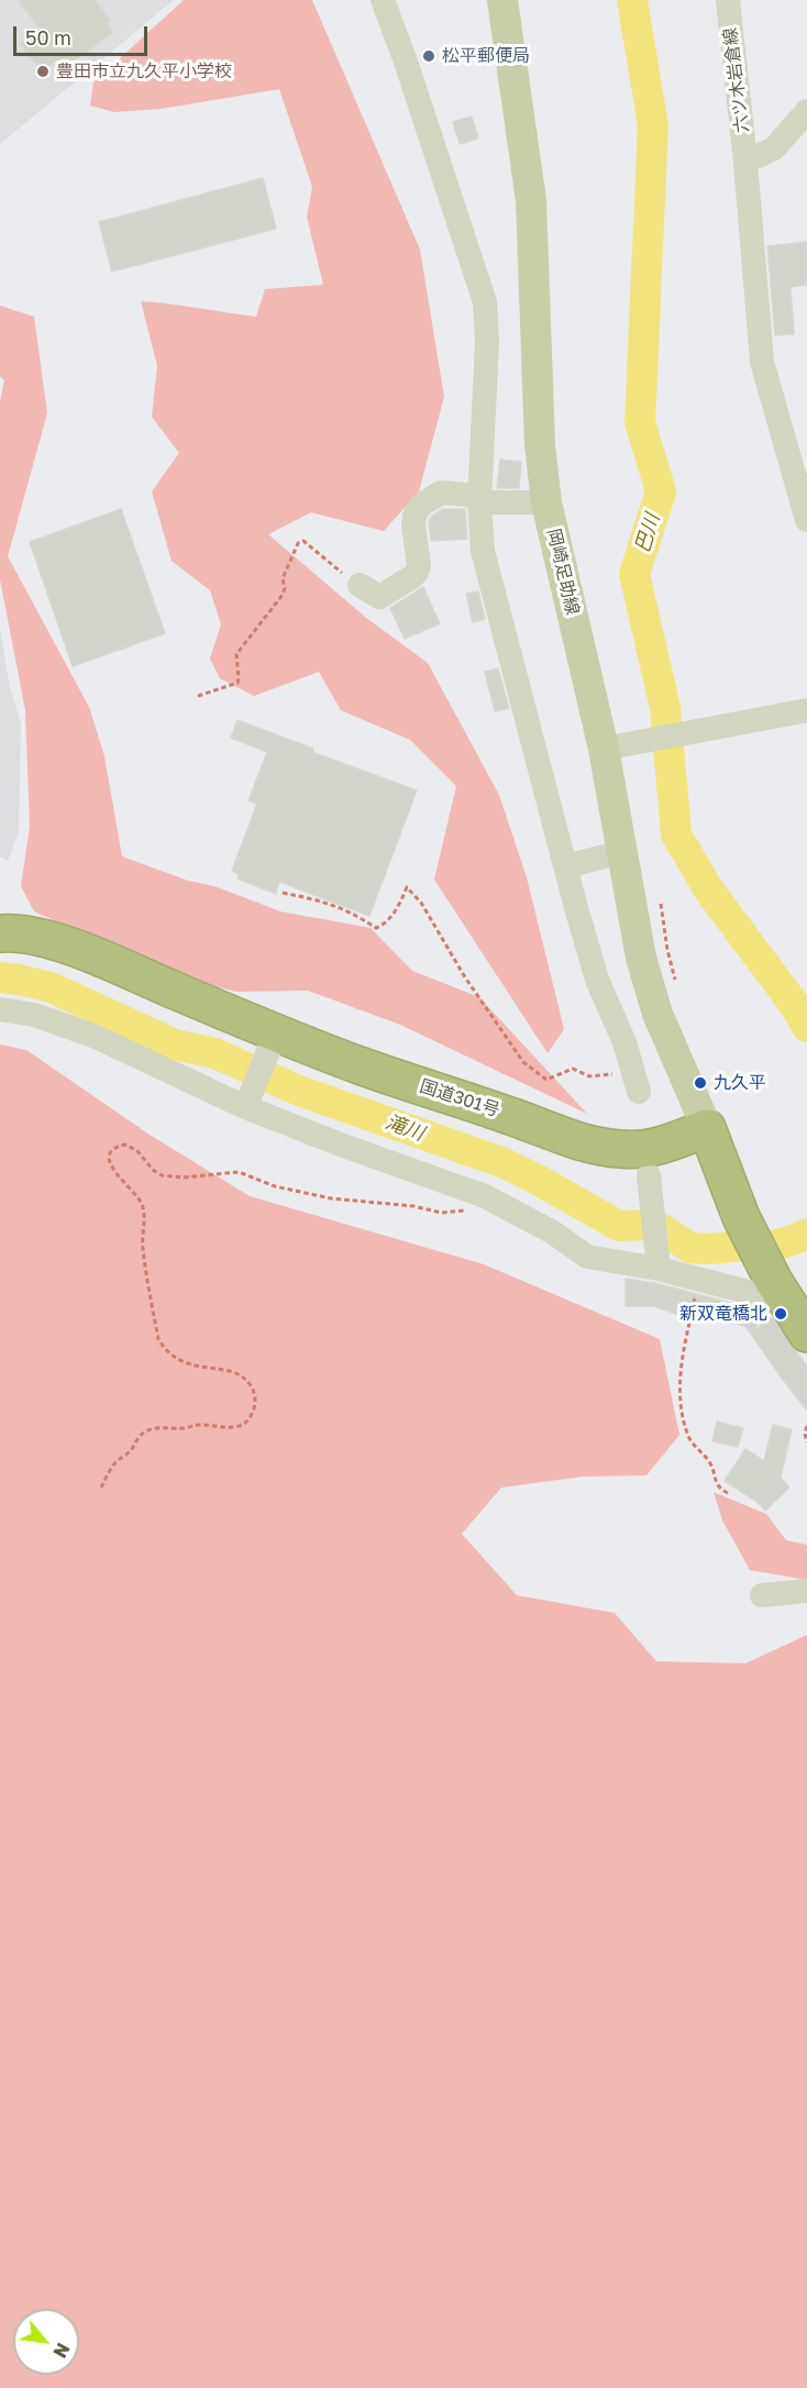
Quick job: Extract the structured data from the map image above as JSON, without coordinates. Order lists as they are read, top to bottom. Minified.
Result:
{"streets":{"highway":["国道301号"],"main road":["岡崎足助線"],"street":["六ツ木岩倉線"]},"crossings":[["岡崎足助線","国道301号"]],"water":["巴川","滝川"],"places":["松平郵便局","豊田市立九久平小学校","九久平","新双竜橋北"],"scale_bar":"50 m","north":"bottom right"}
